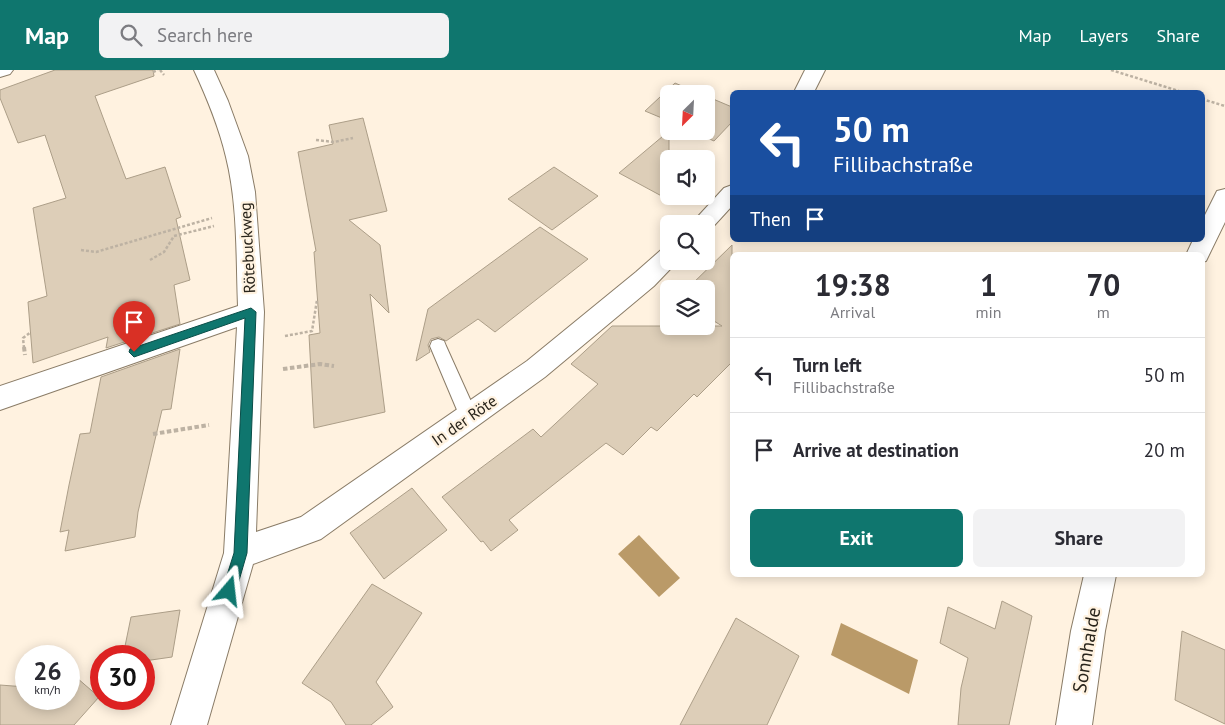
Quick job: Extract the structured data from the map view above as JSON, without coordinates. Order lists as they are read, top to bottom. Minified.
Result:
{"streets":{"street":["Rötebuckweg","In der Röte","Sonnhalde"]},"crossings":[["Rötebuckweg","In der Röte"]],"north":"bottom left","page":{"header":"Map","search":"Search here","nav":["Map","Layers","Share"],"turn":["50 m","Fillibachstraße"],"then":"Then","eta":["19:38","Arrival","1","min","70","m"],"list":[{"name":"Turn left","note":"Fillibachstraße","value":"50 m"},{"name":"Arrive at destination","value":"20 m"}],"buttons":["Exit","Share"],"speed":"26 km/h","limit":"30"}}
